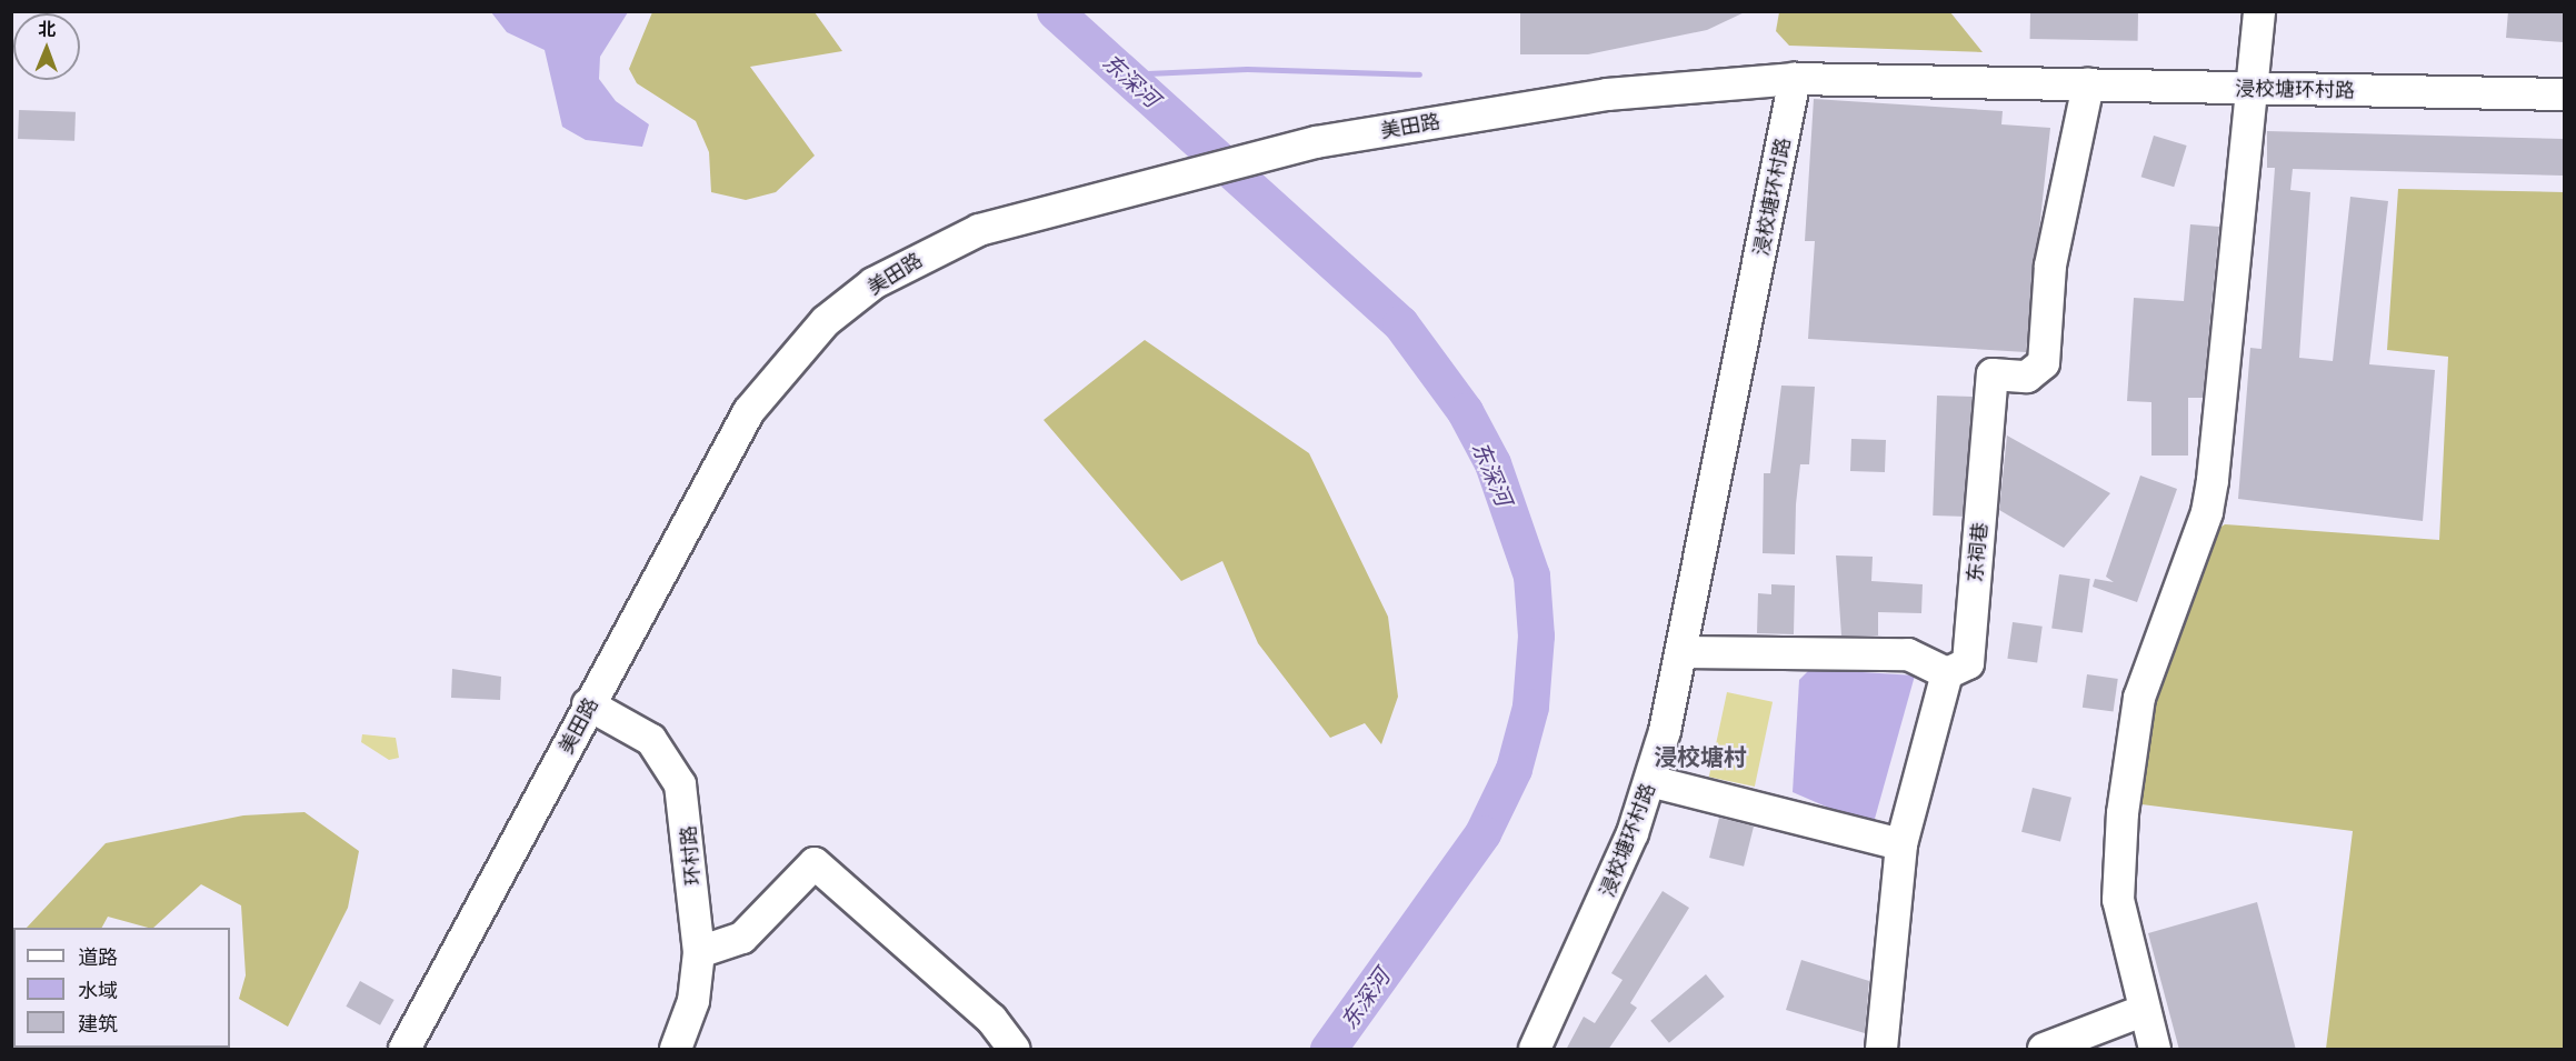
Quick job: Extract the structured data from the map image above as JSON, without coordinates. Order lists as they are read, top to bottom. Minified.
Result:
{"streets":{"street":["浸校塘环村路","美田路","东祠巷","环村路"]},"crossings":[["浸校塘环村路","美田路"],["浸校塘环村路","东祠巷"],["美田路","环村路"]],"districts":["浸校塘村"],"water":["东深河"],"legend":["道路","水域","建筑"],"north":"top"}
